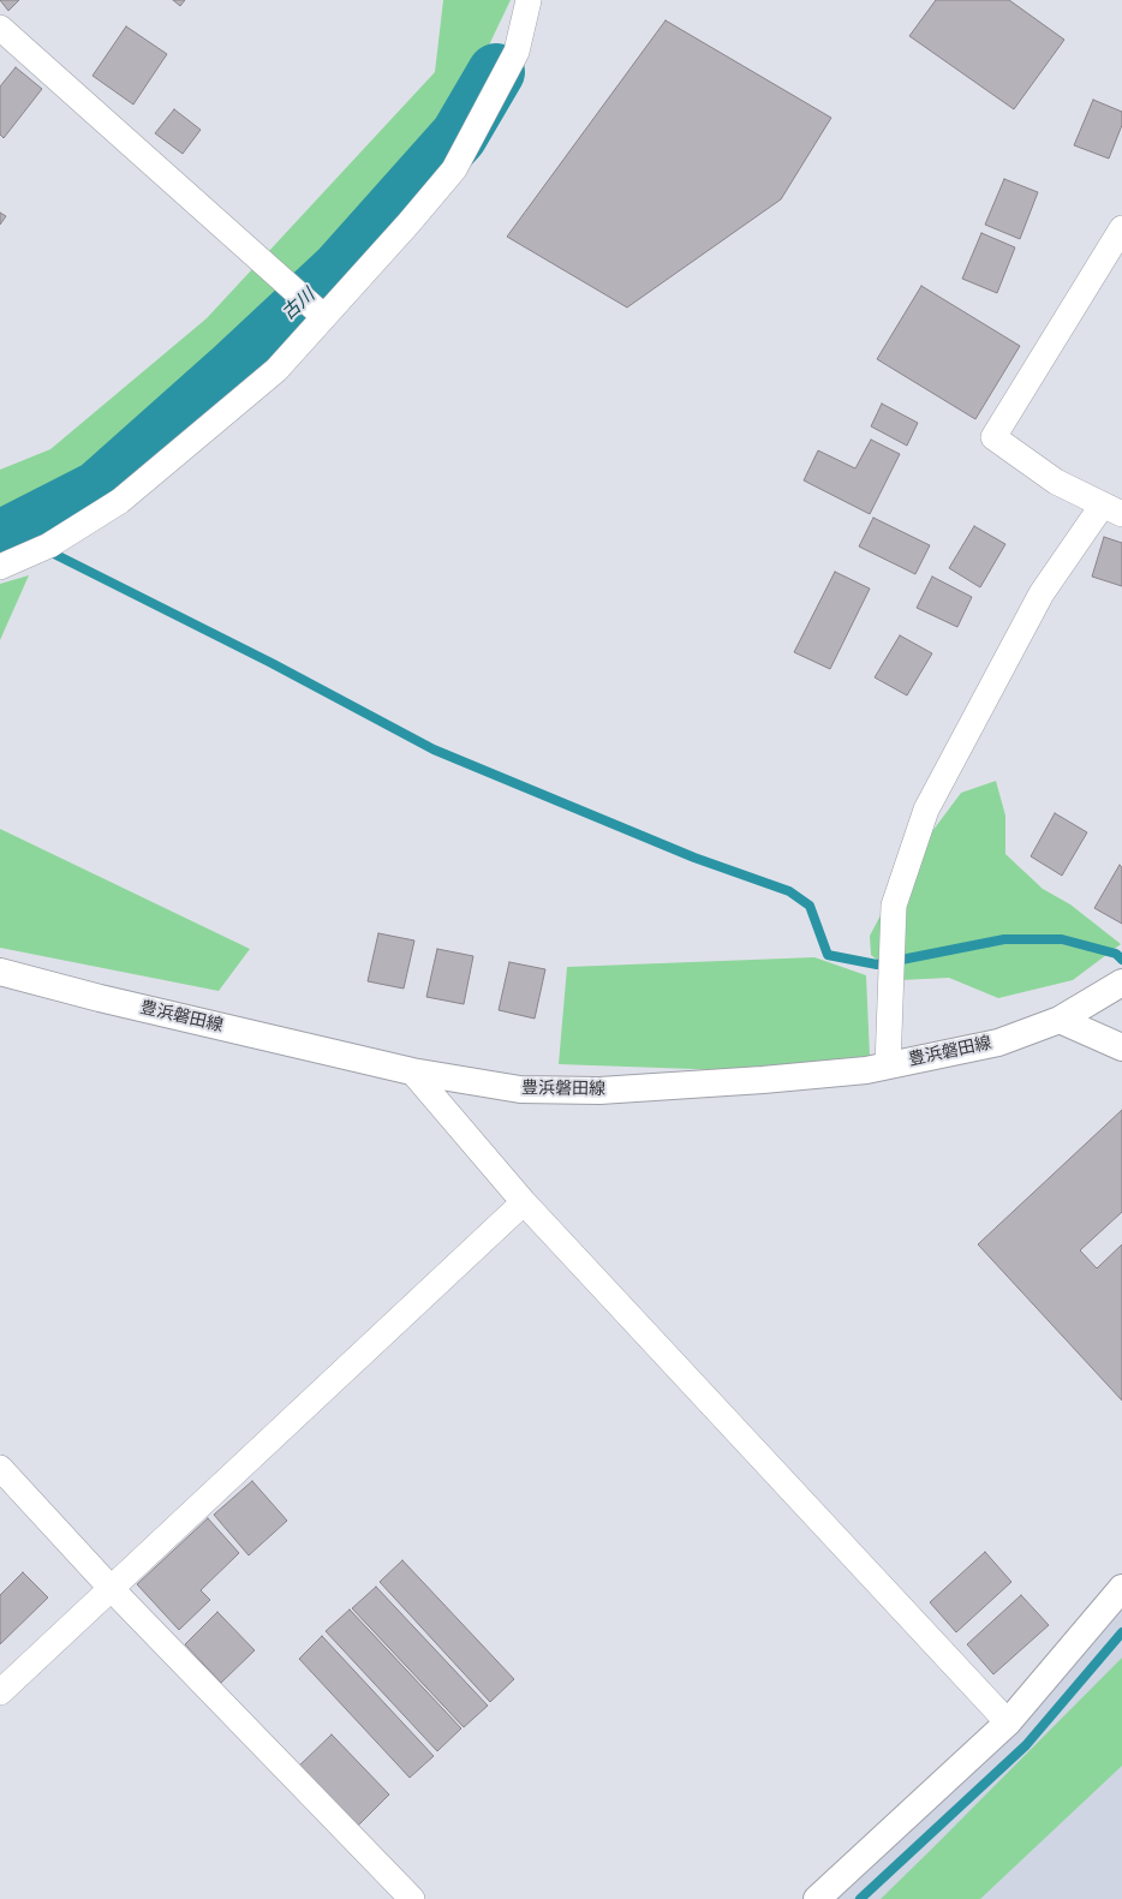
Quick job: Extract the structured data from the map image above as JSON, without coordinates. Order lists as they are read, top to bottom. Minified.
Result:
{"streets":{"main road":["豊浜磐田線"]},"water":["古川"]}
